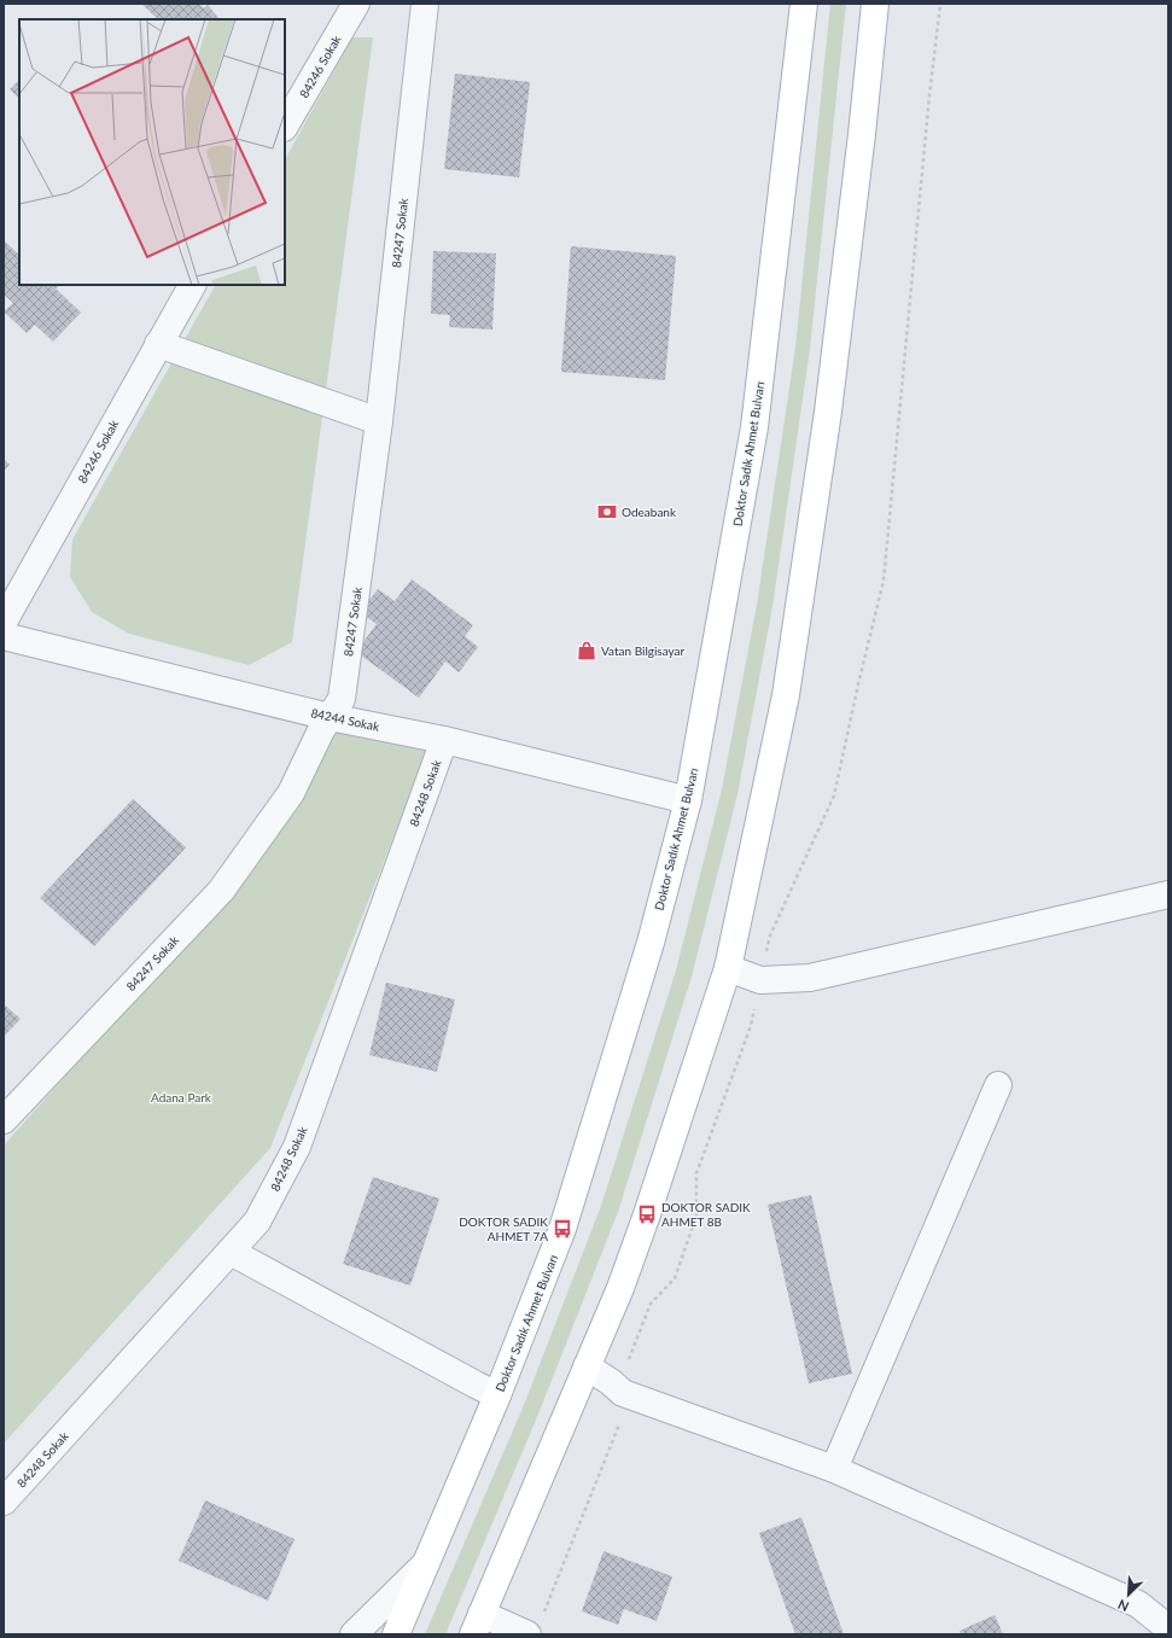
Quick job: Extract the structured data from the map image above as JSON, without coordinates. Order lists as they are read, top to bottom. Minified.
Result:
{"streets":{"main road":["Doktor Sadık Ahmet Bulvarı"],"street":["84246 Sokak","84247 Sokak","84244 Sokak","84248 Sokak"]},"crossings":[["84247 Sokak","84244 Sokak"],["Doktor Sadık Ahmet Bulvarı","84244 Sokak"],["84244 Sokak","84248 Sokak"]],"parks":["Adana Park"],"places":{"bank":["Odeabank"],"shop":["Vatan Bilgisayar"],"bus stop":["DOKTOR SADIK AHMET 8B","DOKTOR SADIK AHMET 7A"]},"north":"bottom left"}
